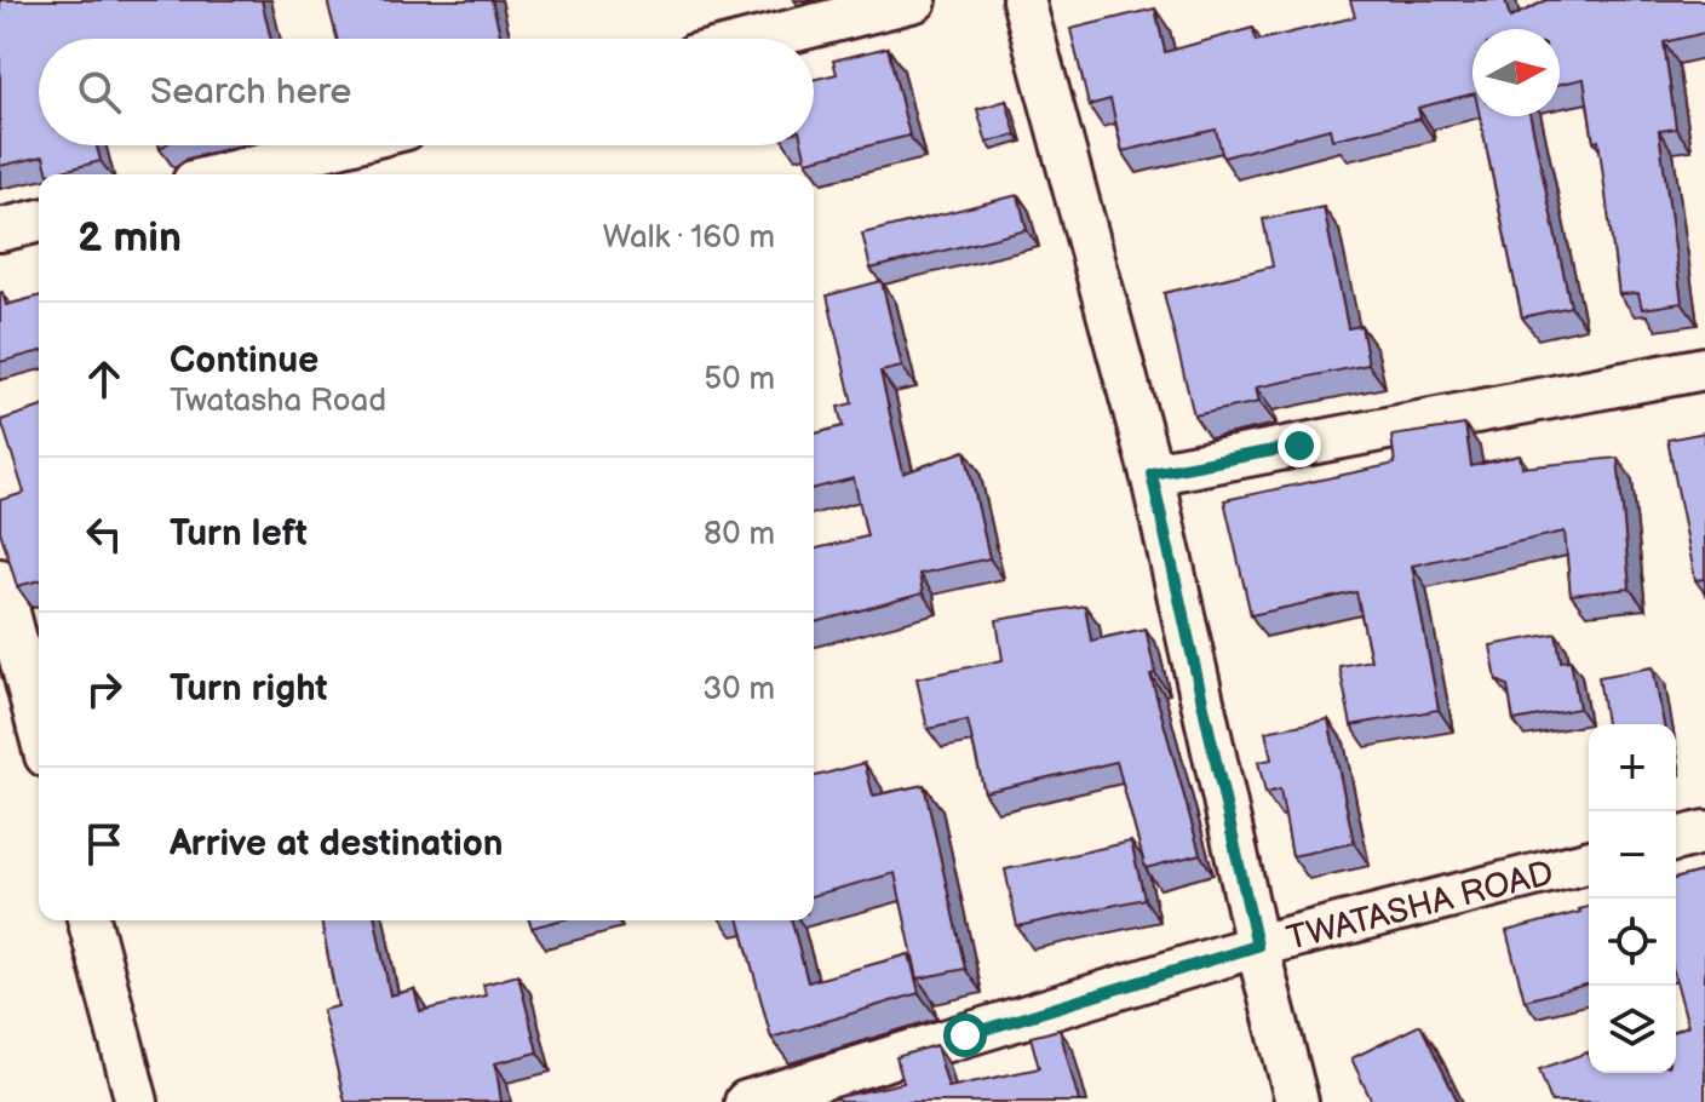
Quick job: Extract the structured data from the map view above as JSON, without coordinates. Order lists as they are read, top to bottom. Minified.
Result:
{"streets":{"street":["TWATASHA ROAD"]},"north":"right","page":{"search":"Search here","heading":["2 min","Walk · 160 m"],"list":[["Continue","Twatasha Road","50 m"],["Turn left","80 m"],["Turn right","30 m"],"Arrive at destination"],"map_buttons":["+","−"]}}
